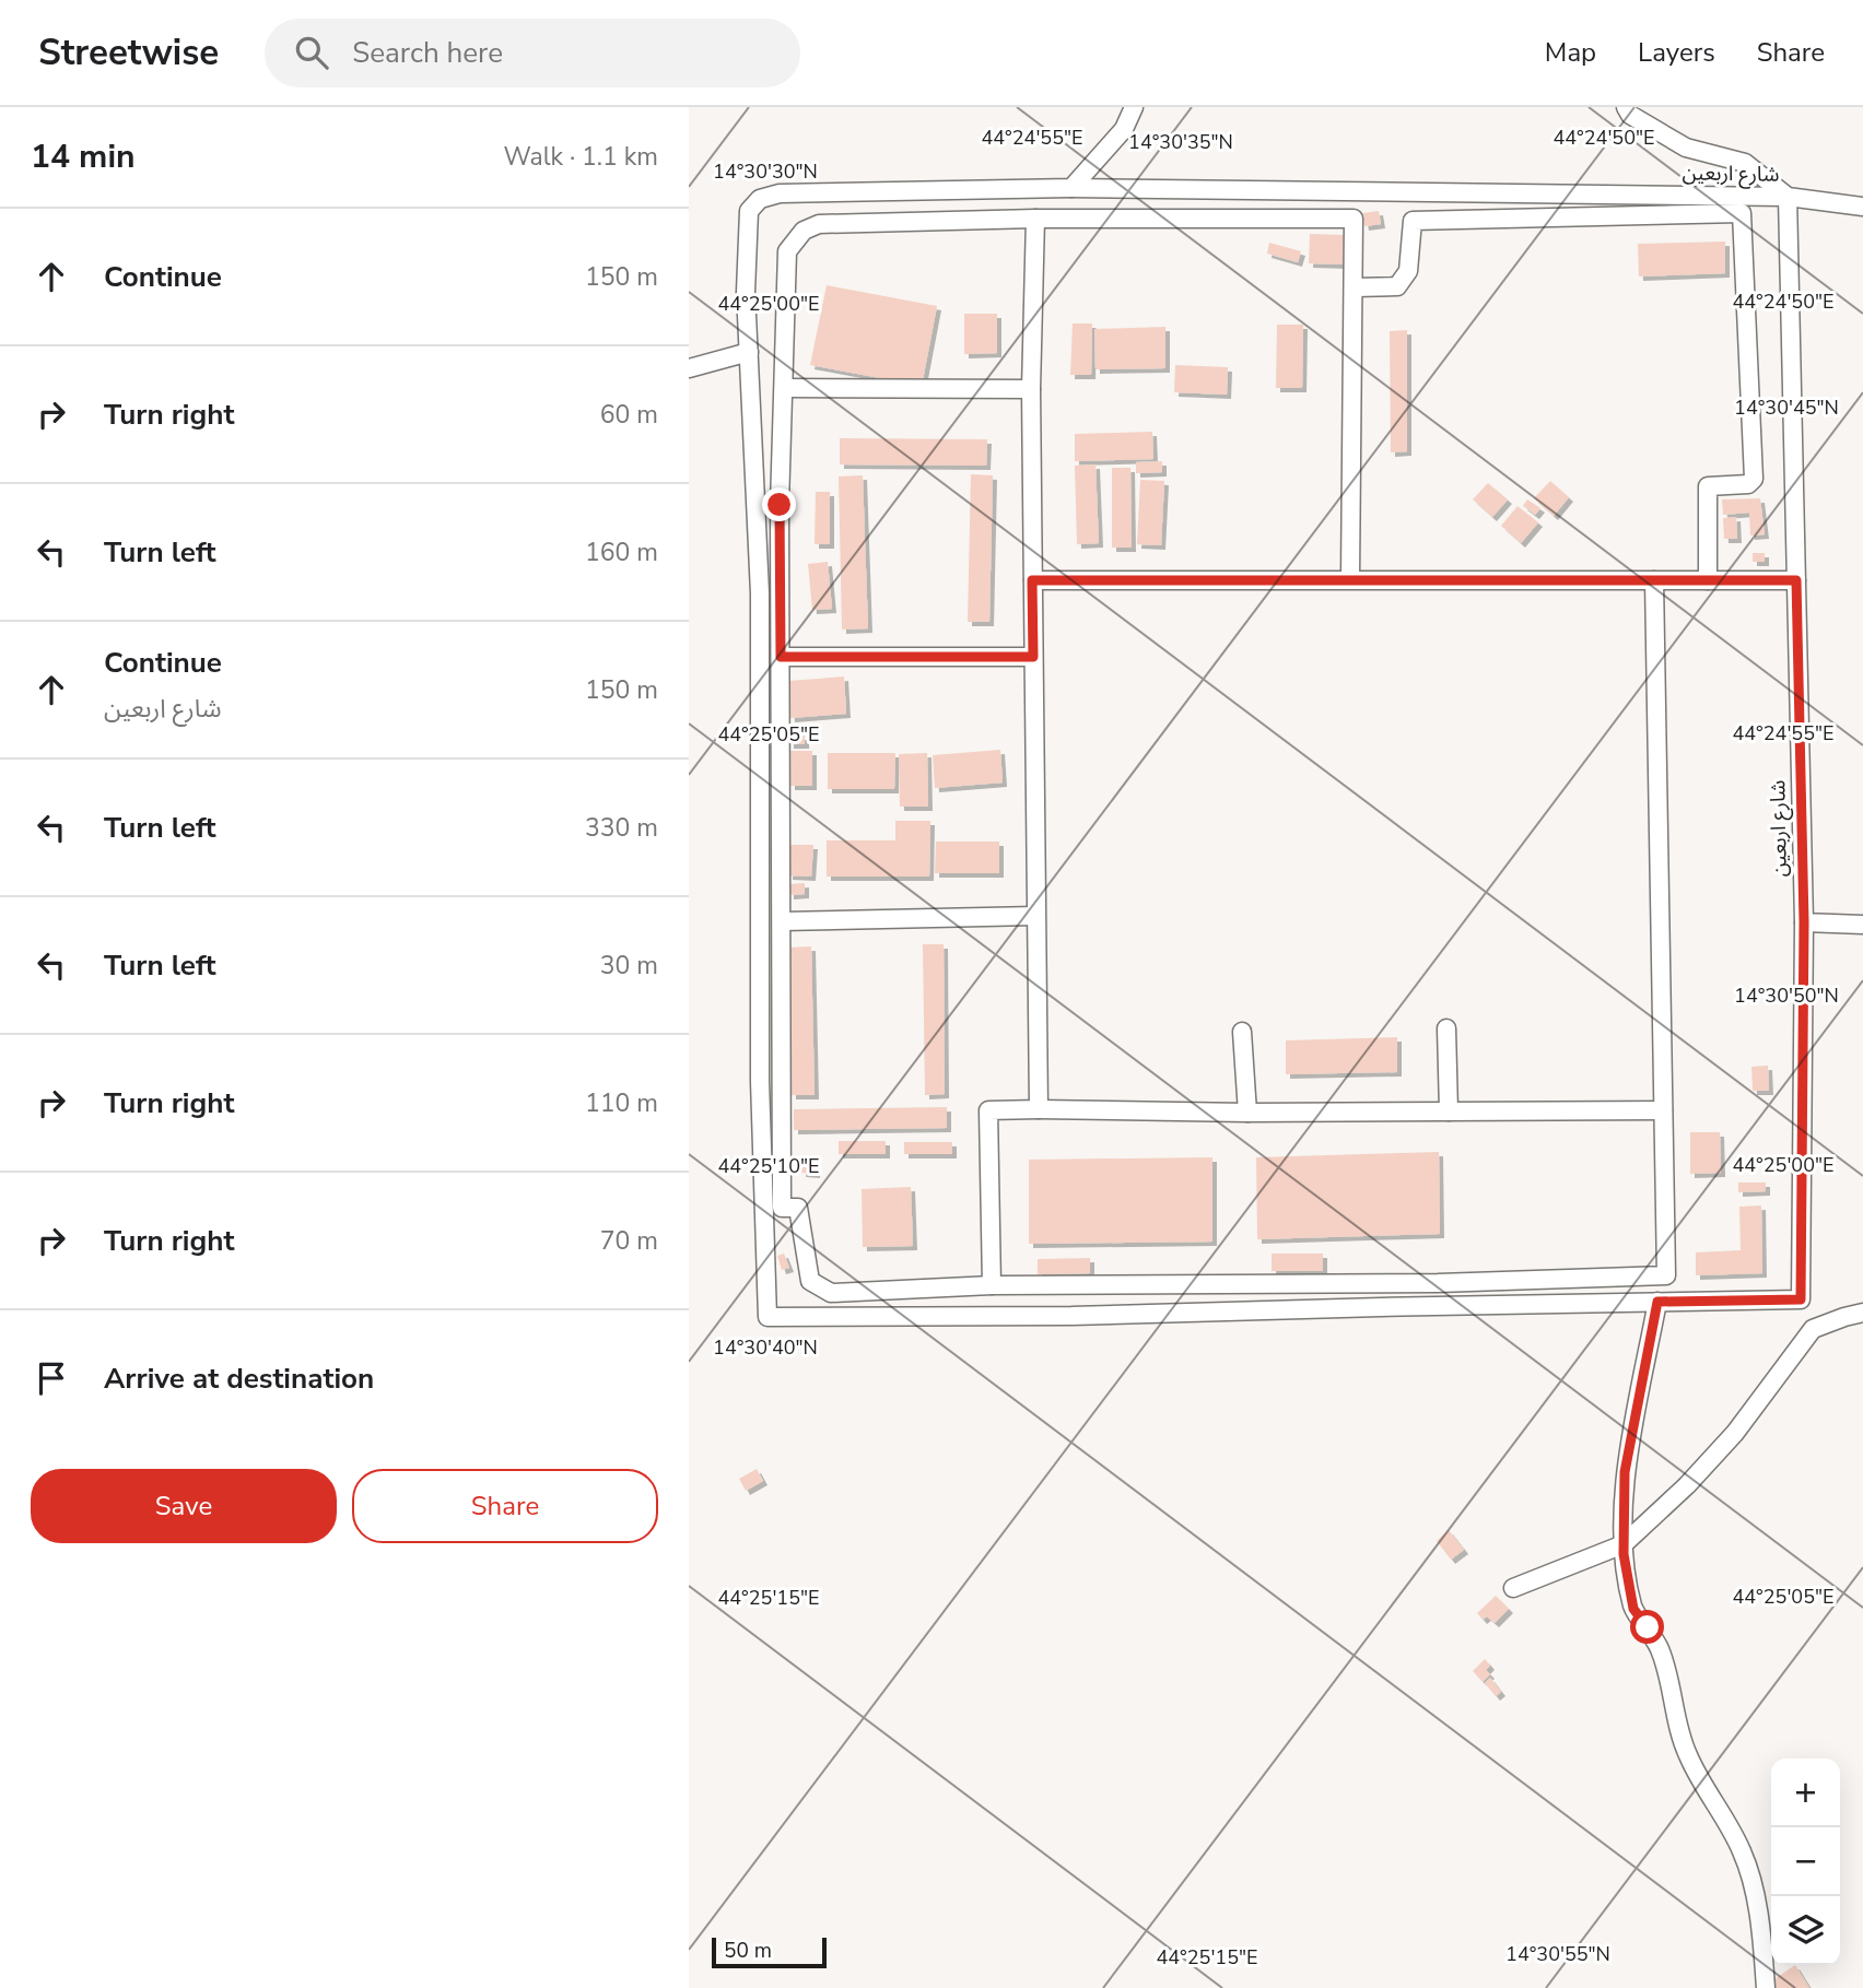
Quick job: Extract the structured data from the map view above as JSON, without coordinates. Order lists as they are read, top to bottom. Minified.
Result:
{"streets":{"street":["شارع اربعين"]},"scale_bar":"50 m","page":{"header":"Streetwise","search":"Search here","nav":["Map","Layers","Share"],"heading":["14 min","Walk · 1.1 km"],"list":[["Continue","150 m"],["Turn right","60 m"],["Turn left","160 m"],["Continue","شارع اربعين","150 m"],["Turn left","330 m"],["Turn left","30 m"],["Turn right","110 m"],["Turn right","70 m"],"Arrive at destination"],"buttons":["Save","Share"],"map_buttons":["+","−"],"scale":"50 m"},"coordinates":["44°24'55\"E","44°24'50\"E","14°30'35\"N","14°30'30\"N","44°25'00\"E","14°30'45\"N","44°25'05\"E","14°30'50\"N","44°25'10\"E","14°30'40\"N","44°25'15\"E","14°30'55\"N"]}
